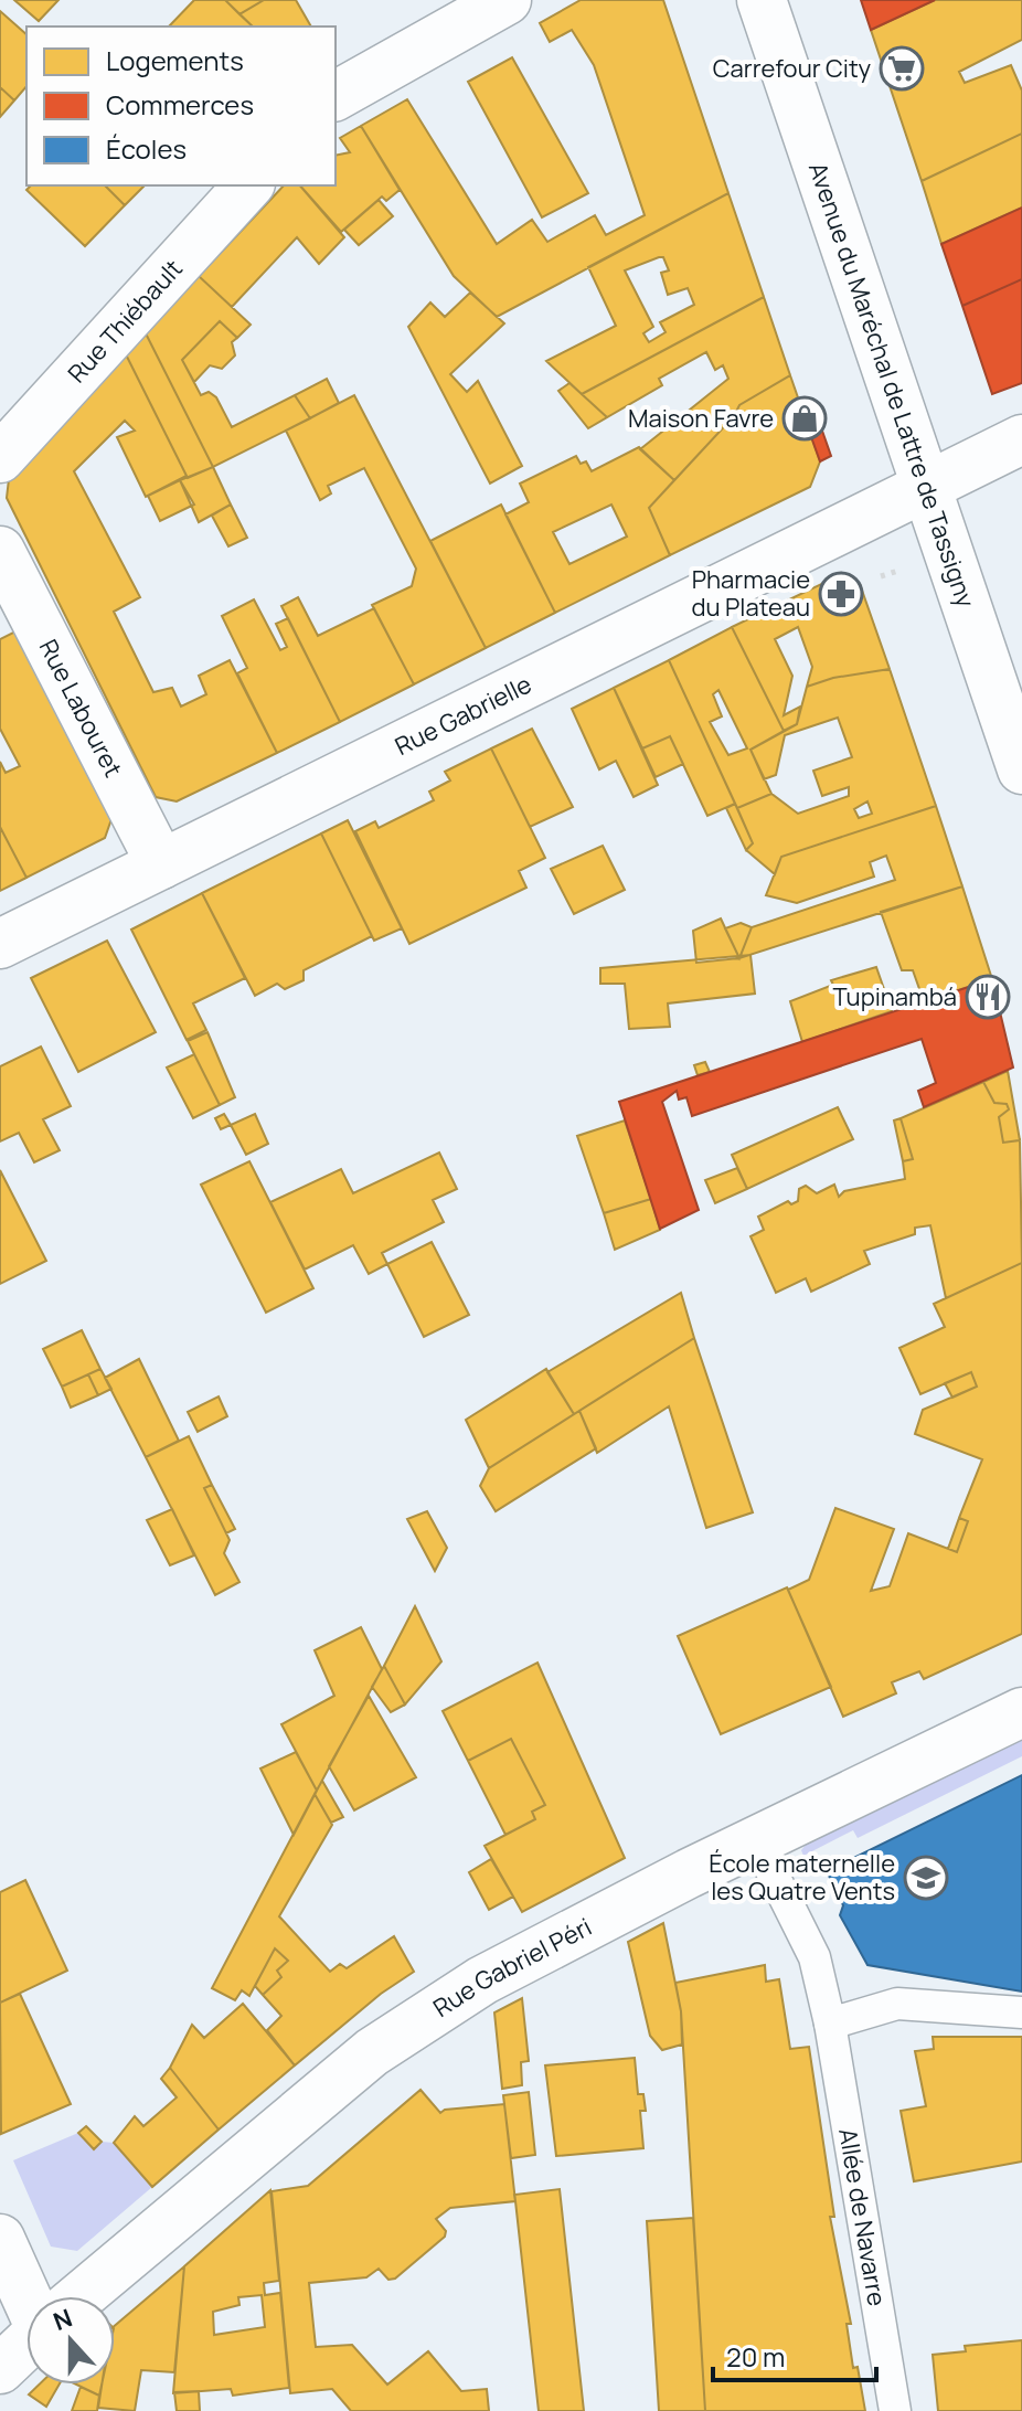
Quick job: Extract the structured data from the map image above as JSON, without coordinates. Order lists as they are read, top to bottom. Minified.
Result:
{"streets":{"street":["Rue Thiébault","Avenue du Maréchal de Lattre de Tassigny","Rue Labouret","Rue Gabrielle","Rue Gabriel Péri"],"lane":["Allée de Navarre"]},"crossings":[["Avenue du Maréchal de Lattre de Tassigny","Rue Gabrielle"],["Rue Labouret","Rue Gabrielle"],["Rue Gabriel Péri","Allée de Navarre"]],"places":{"supermarket":["Carrefour City"],"shop":["Maison Favre"],"pharmacy":["Pharmacie du Plateau"],"restaurant":["Tupinambá"],"school or university":["École maternelle les Quatre Vents"]},"legend":["Logements","Commerces","Écoles"],"scale_bar":"20 m","north":"top"}
